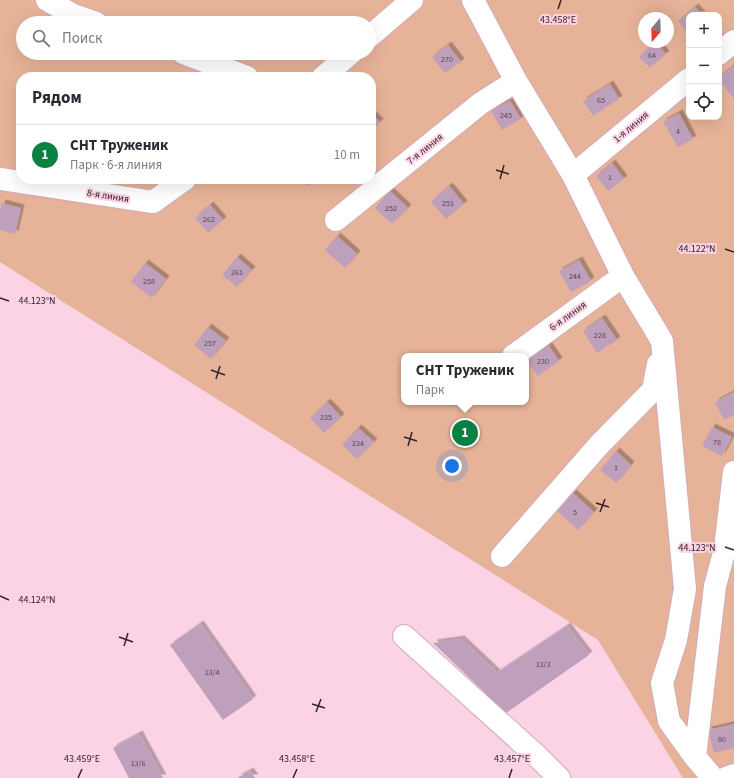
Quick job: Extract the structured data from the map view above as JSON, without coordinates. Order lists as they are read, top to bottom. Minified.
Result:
{"streets":{"street":["1-я линия","7-я линия","8-я линия","6-я линия"]},"house_numbers":["64","270","65","245","4","1","251","252","262","261","244","258","228","257","230","235","78","234","1","5","13/3","13/4","80","13/6"],"north":"bottom","page":{"map_buttons":["+","−"],"search":"Поиск","heading":"Рядом","list":[{"mark":"1","name":"СНТ Труженик","note":"Парк · 6-я линия","value":"10 m"}],"popup":["СНТ Труженик","Парк"],"pins":"1"},"coordinates":["43.458°E","44.122°N","44.123°N","44.124°N","43.459°E","43.457°E"]}
